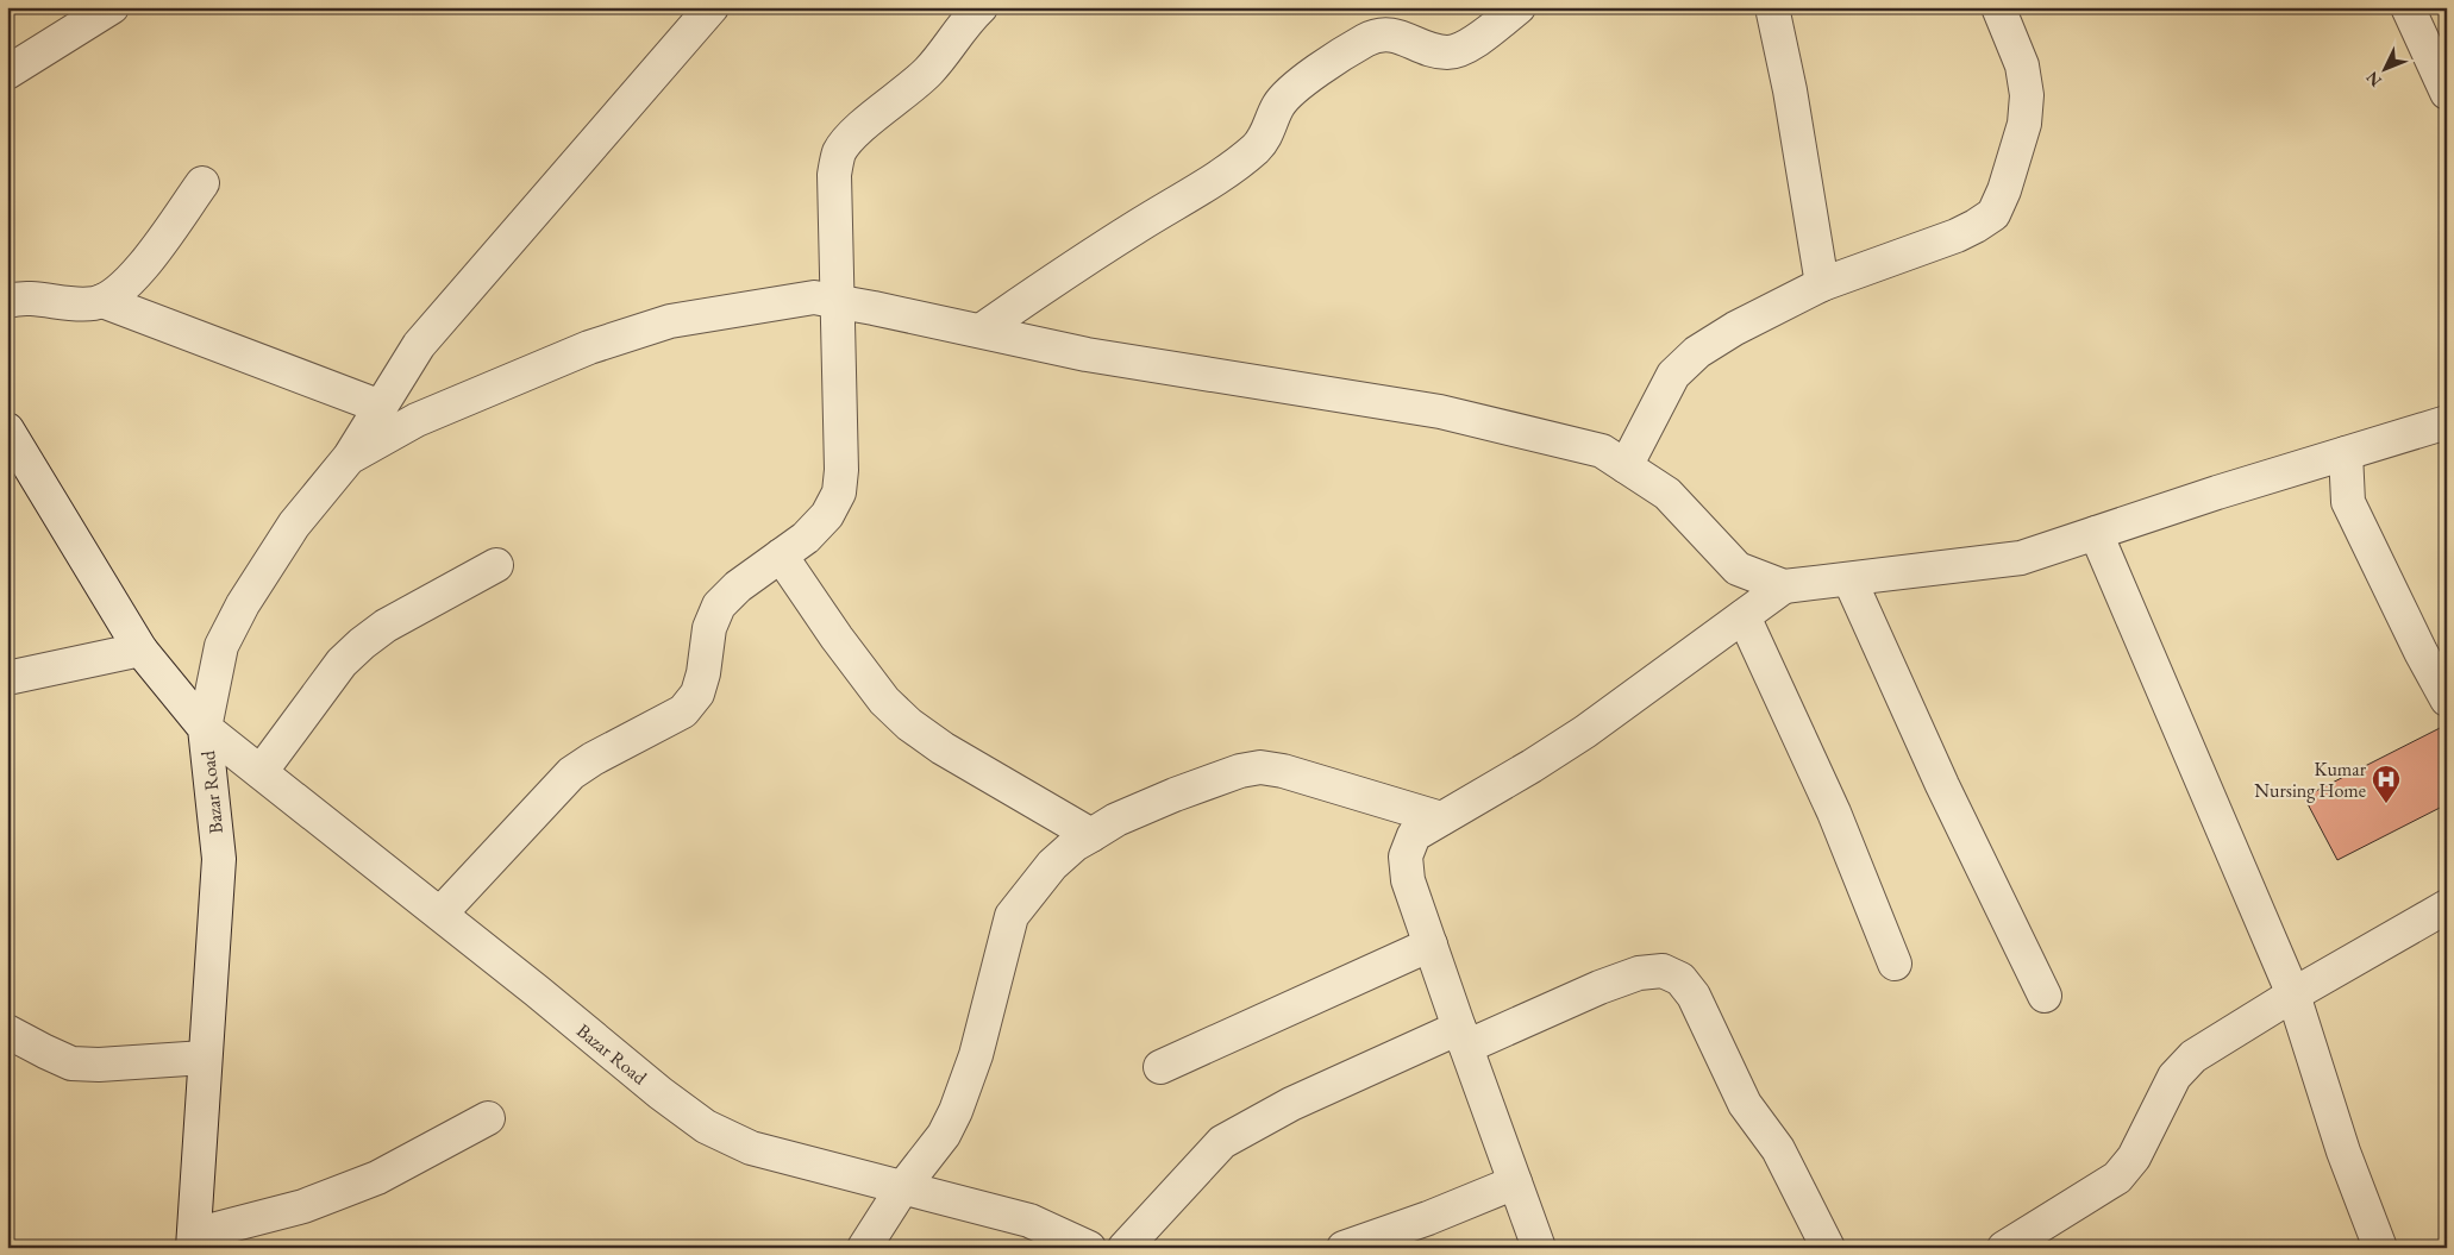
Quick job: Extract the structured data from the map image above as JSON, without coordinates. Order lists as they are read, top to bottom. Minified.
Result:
{"streets":{"street":["Bazar Road"]},"places":{"hospital":["Kumar Nursing Home"]},"north":"bottom left"}
